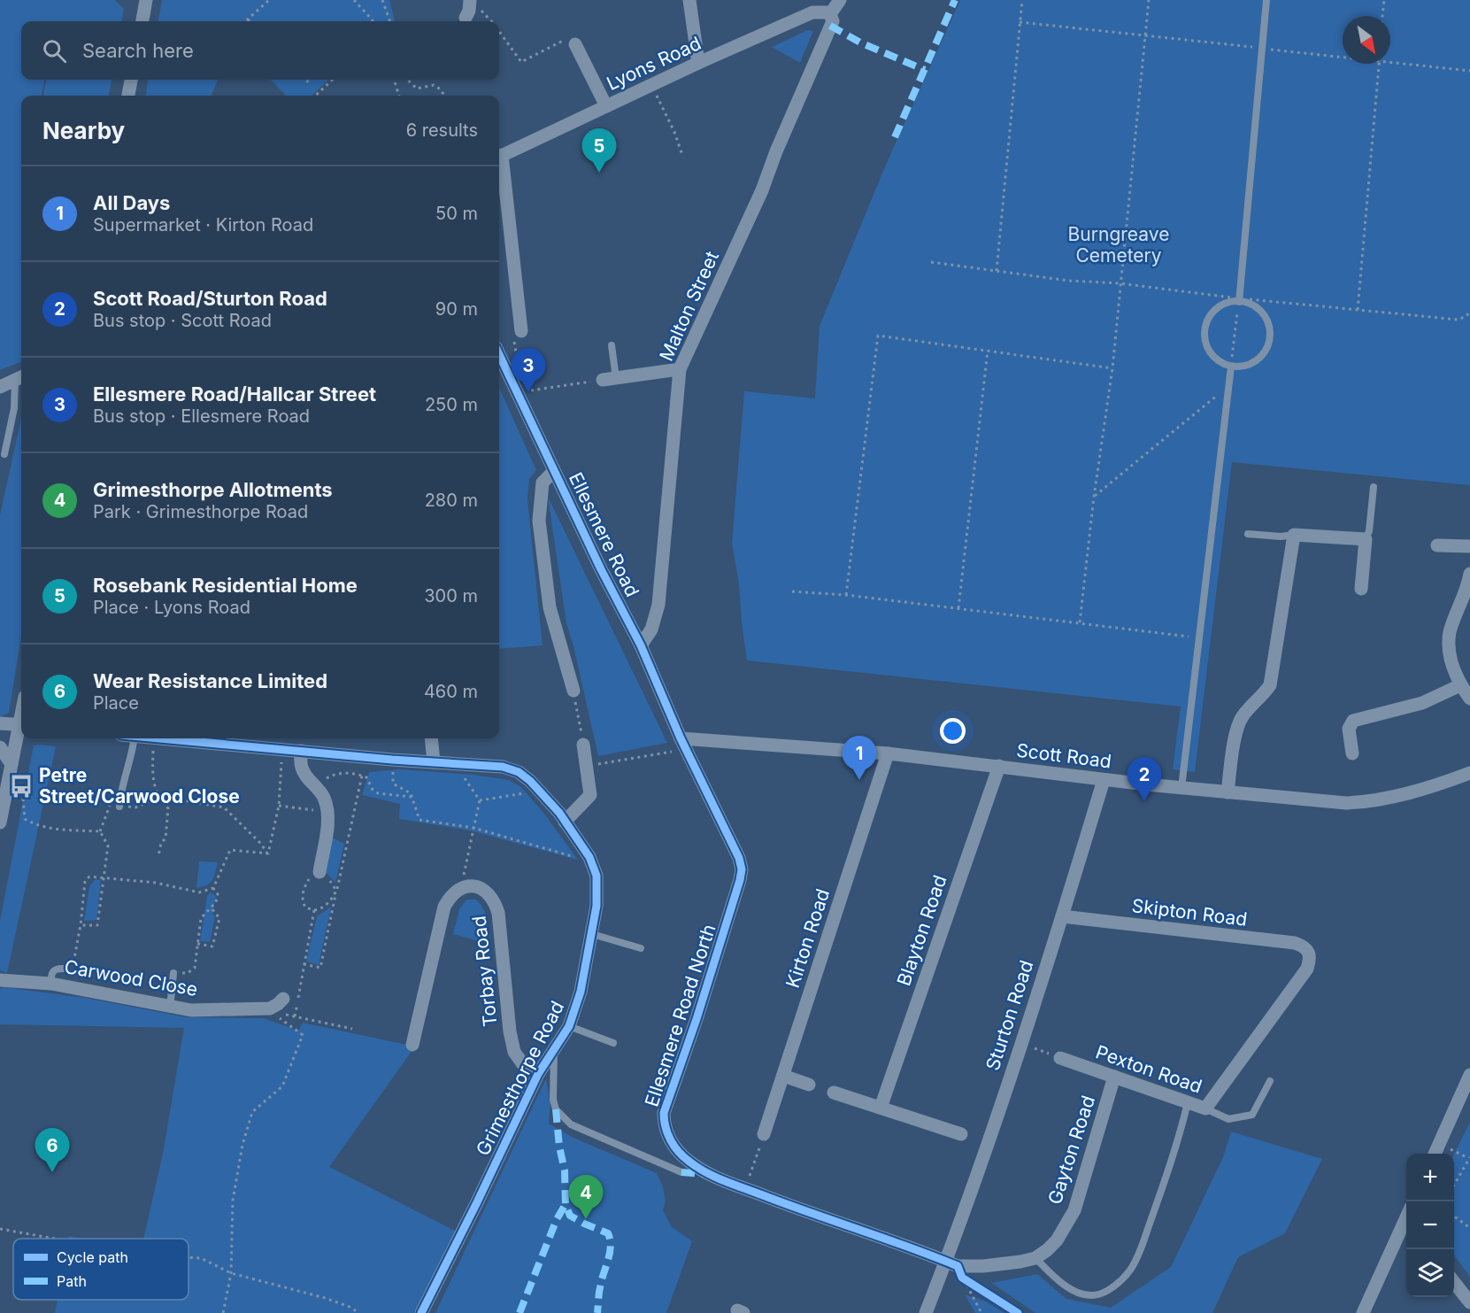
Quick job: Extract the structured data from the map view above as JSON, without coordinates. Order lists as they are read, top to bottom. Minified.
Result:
{"streets":{"street":["Lyons Road","Malton Street","Ellesmere Road","Scott Road","Skipton Road","Blayton Road","Kirton Road","Torbay Road","Carwood Close","Ellesmere Road North","Sturton Road","Pexton Road","Grimesthorpe Road","Gayton Road"]},"crossings":[["Lyons Road","Malton Street"],["Malton Street","Ellesmere Road"],["Ellesmere Road","Scott Road"],["Ellesmere Road","Ellesmere Road North"],["Scott Road","Blayton Road"],["Scott Road","Kirton Road"],["Scott Road","Ellesmere Road North"],["Scott Road","Sturton Road"],["Skipton Road","Sturton Road"],["Skipton Road","Pexton Road"],["Torbay Road","Grimesthorpe Road"],["Ellesmere Road North","Sturton Road"],["Ellesmere Road North","Gayton Road"],["Sturton Road","Gayton Road"],["Pexton Road","Gayton Road"]],"parks":["Burngreave Cemetery"],"places":{"bus stop":["Petre Street/Carwood Close"]},"legend":["Cycle path","Path"],"north":"bottom right","page":{"search":"Search here","heading":["Nearby","6 results"],"pins":["5","3","1","2","6","4"],"list":[{"mark":"1","name":"All Days","note":"Supermarket · Kirton Road","value":"50 m"},{"mark":"2","name":"Scott Road/Sturton Road","note":"Bus stop · Scott Road","value":"90 m"},{"mark":"3","name":"Ellesmere Road/Hallcar Street","note":"Bus stop · Ellesmere Road","value":"250 m"},{"mark":"4","name":"Grimesthorpe Allotments","note":"Park · Grimesthorpe Road","value":"280 m"},{"mark":"5","name":"Rosebank Residential Home","note":"Place · Lyons Road","value":"300 m"},{"mark":"6","name":"Wear Resistance Limited","note":"Place","value":"460 m"}],"map_buttons":["+","−"]}}
